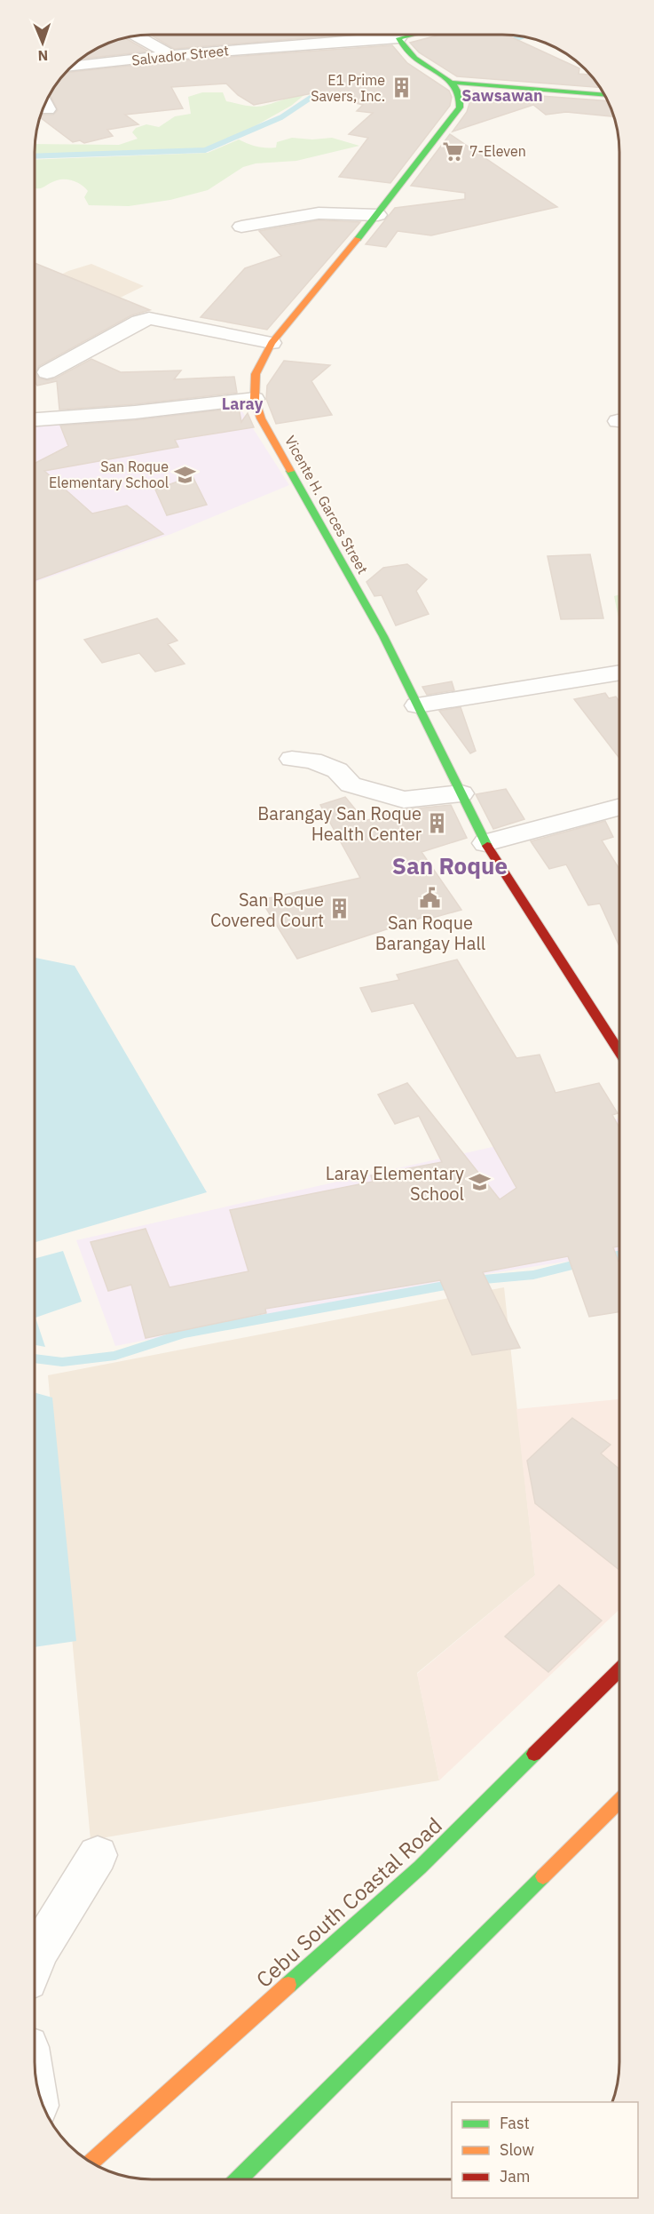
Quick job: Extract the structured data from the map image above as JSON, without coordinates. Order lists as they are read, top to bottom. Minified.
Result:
{"streets":{"main road":["Vicente H. Garces Street","Cebu South Coastal Road"],"street":["Salvador Street"]},"districts":["Sawsawan","Laray","San Roque"],"places":{"building":["E1 Prime Savers, Inc.","Barangay San Roque Health Center","San Roque Covered Court"],"supermarket":["7-Eleven"],"school or university":["San Roque Elementary School","Laray Elementary School"],"public building":["San Roque Barangay Hall"]},"legend":["Fast","Slow","Jam"],"north":"bottom"}
